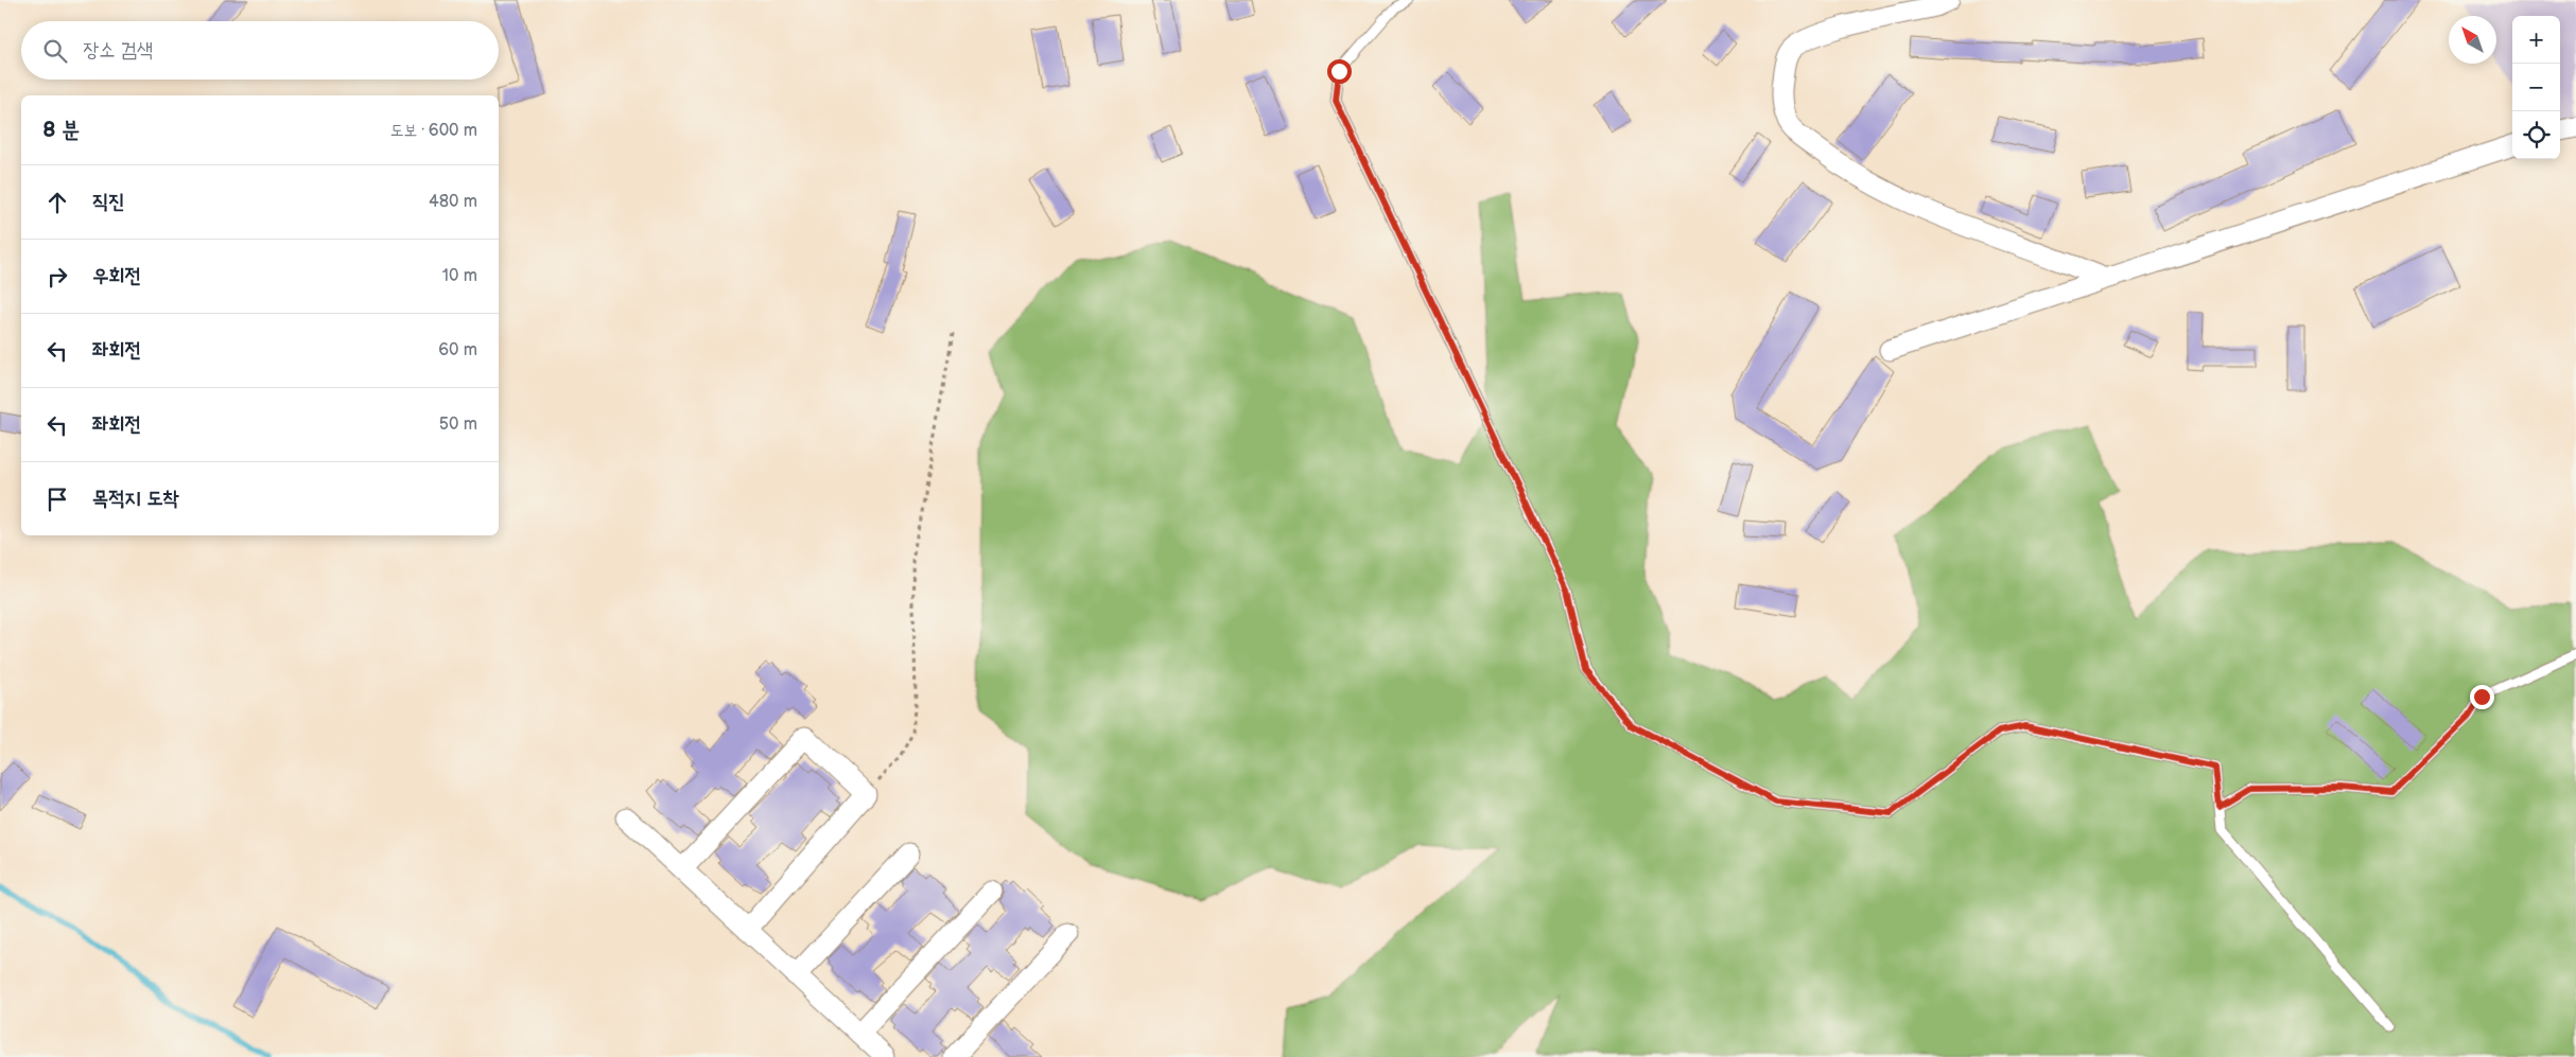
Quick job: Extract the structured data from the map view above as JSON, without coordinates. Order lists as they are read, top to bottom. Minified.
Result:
{"north":"top left","page":{"map_buttons":["+","−"],"search":"장소 검색","heading":["8 분","도보 · 600 m"],"list":[["직진","480 m"],["우회전","10 m"],["좌회전","60 m"],["좌회전","50 m"],"목적지 도착"]}}
